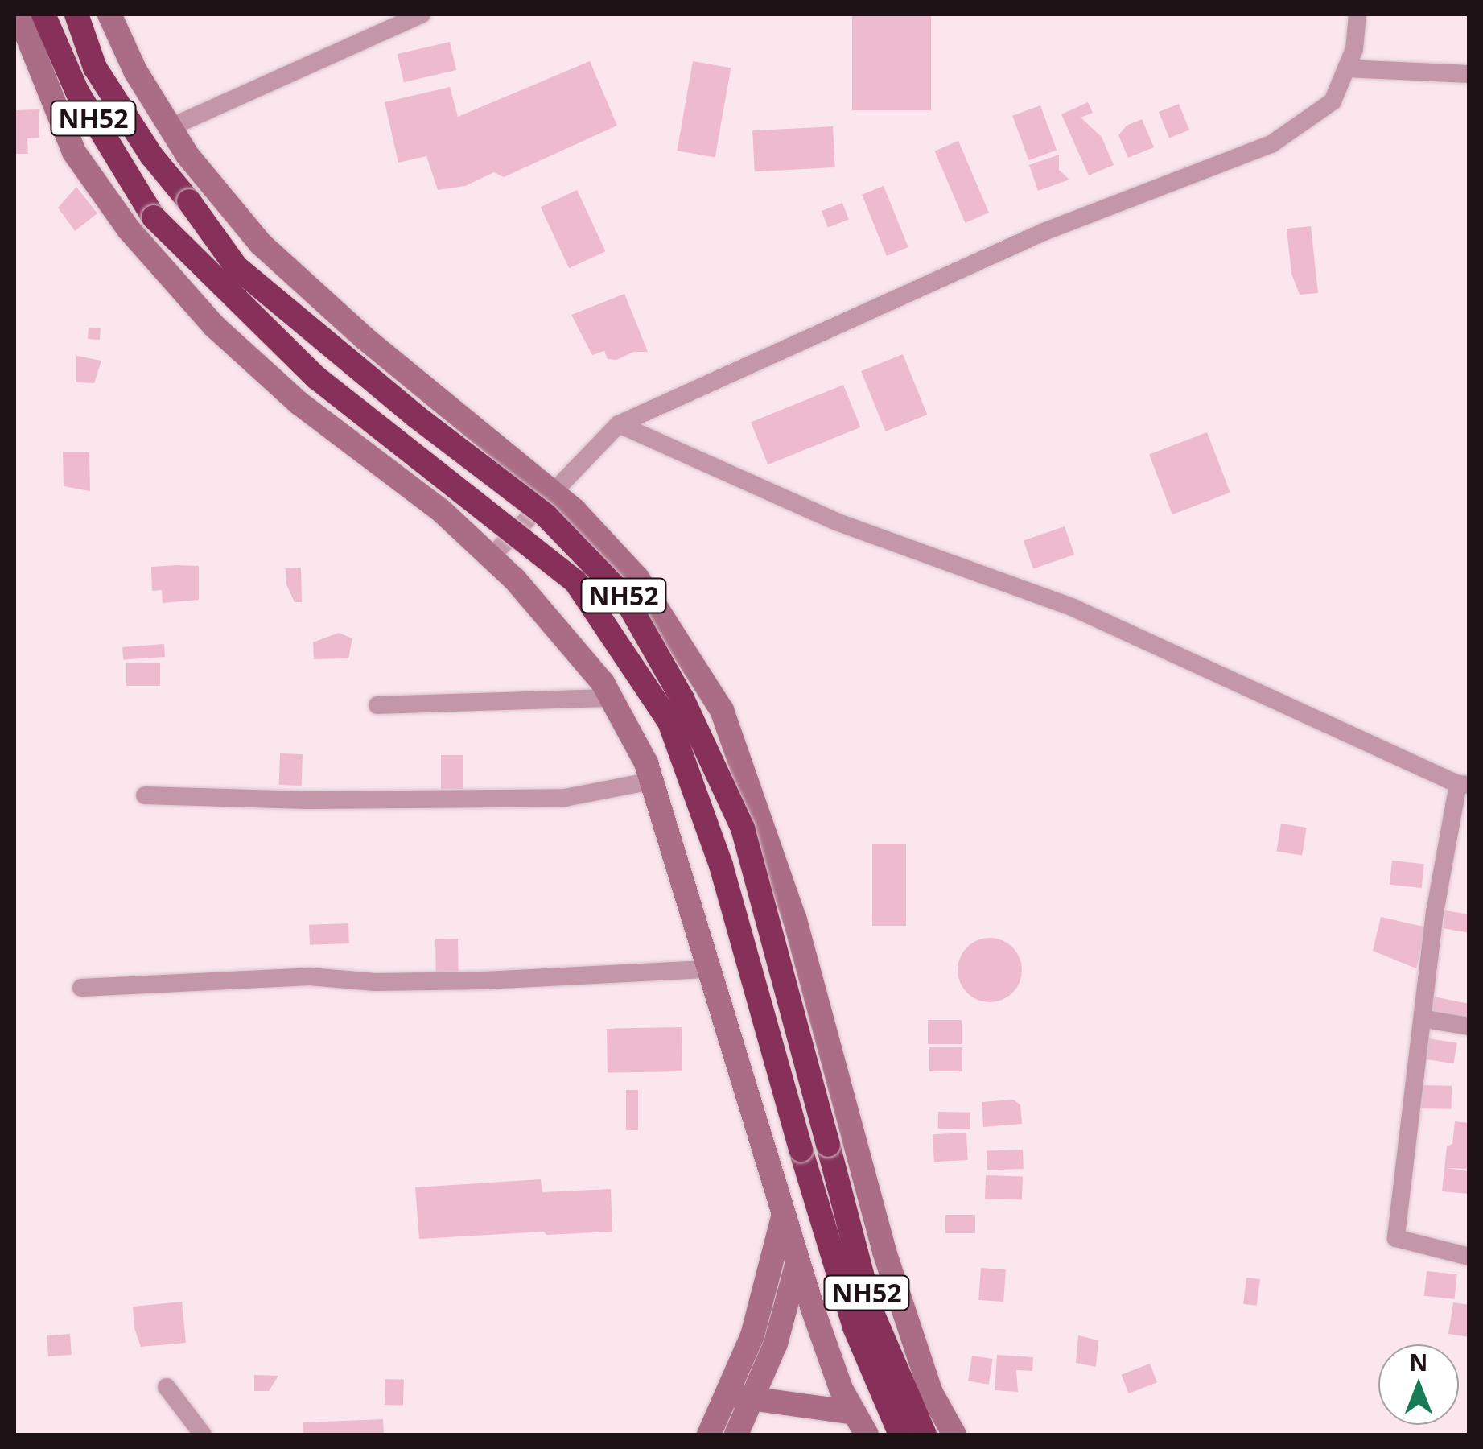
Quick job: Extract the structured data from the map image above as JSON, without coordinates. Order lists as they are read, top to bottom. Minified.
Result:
{"streets":{"highway":["NH52"]},"north":"top"}
